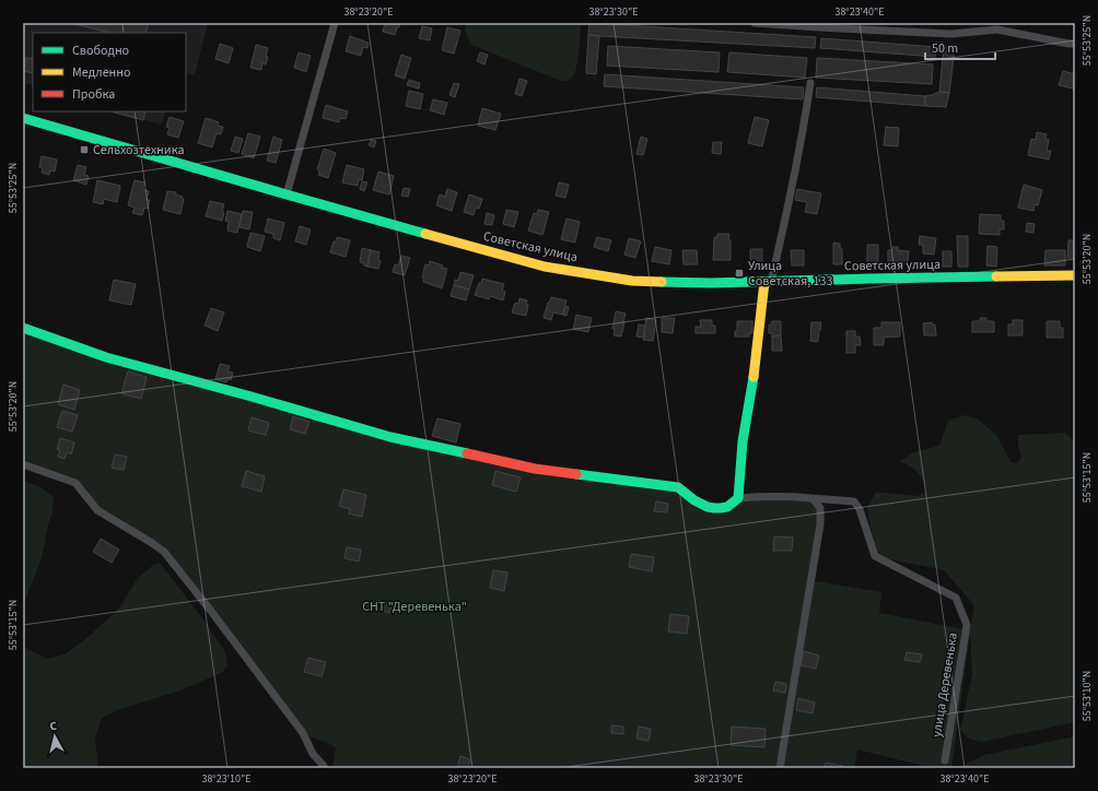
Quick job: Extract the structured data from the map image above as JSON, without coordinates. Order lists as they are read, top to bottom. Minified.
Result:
{"streets":{"street":["Советская улица","улица Деревенька"]},"parks":["СНТ \"Деревенька\""],"places":{"transit":["Сельхозтехника","Улица Советская, 133"]},"legend":["Свободно","Медленно","Пробка"],"scale_bar":"50 m","north":"top","coordinates":["38°23'20\"E","38°23'30\"E","38°23'40\"E","55°53'25\"N","55°53'20\"N","55°53'15\"N","55°53'10\"N","38°23'10\"E"]}
